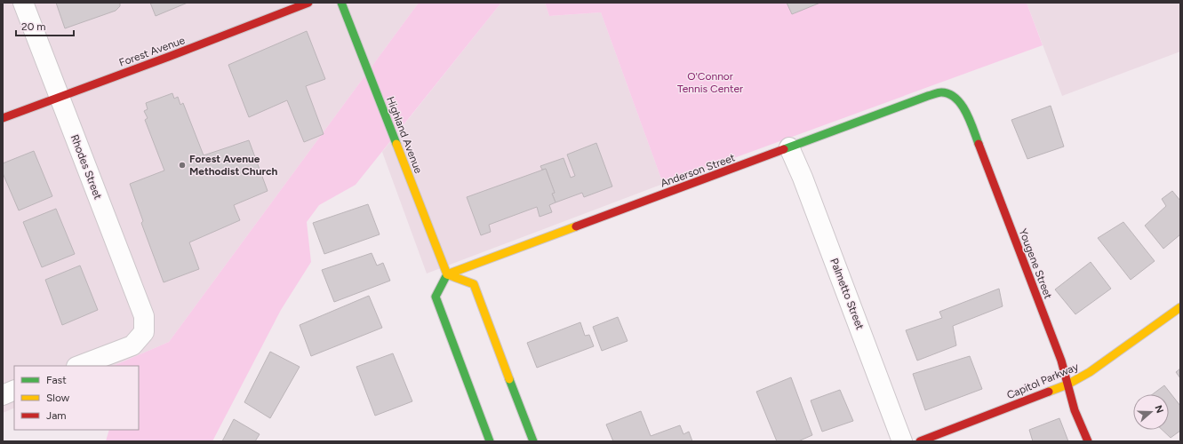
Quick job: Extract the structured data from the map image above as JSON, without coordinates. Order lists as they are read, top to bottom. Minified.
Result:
{"streets":{"street":["Forest Avenue","Highland Avenue","Rhodes Street","Anderson Street","Yougene Street","Palmetto Street","Capitol Parkway"]},"crossings":[["Forest Avenue","Rhodes Street"],["Highland Avenue","Anderson Street"],["Anderson Street","Yougene Street"],["Anderson Street","Palmetto Street"],["Yougene Street","Capitol Parkway"]],"parks":["O'Connor Tennis Center"],"places":["Forest Avenue Methodist Church"],"legend":["Fast","Slow","Jam"],"scale_bar":"20 m","north":"right"}
